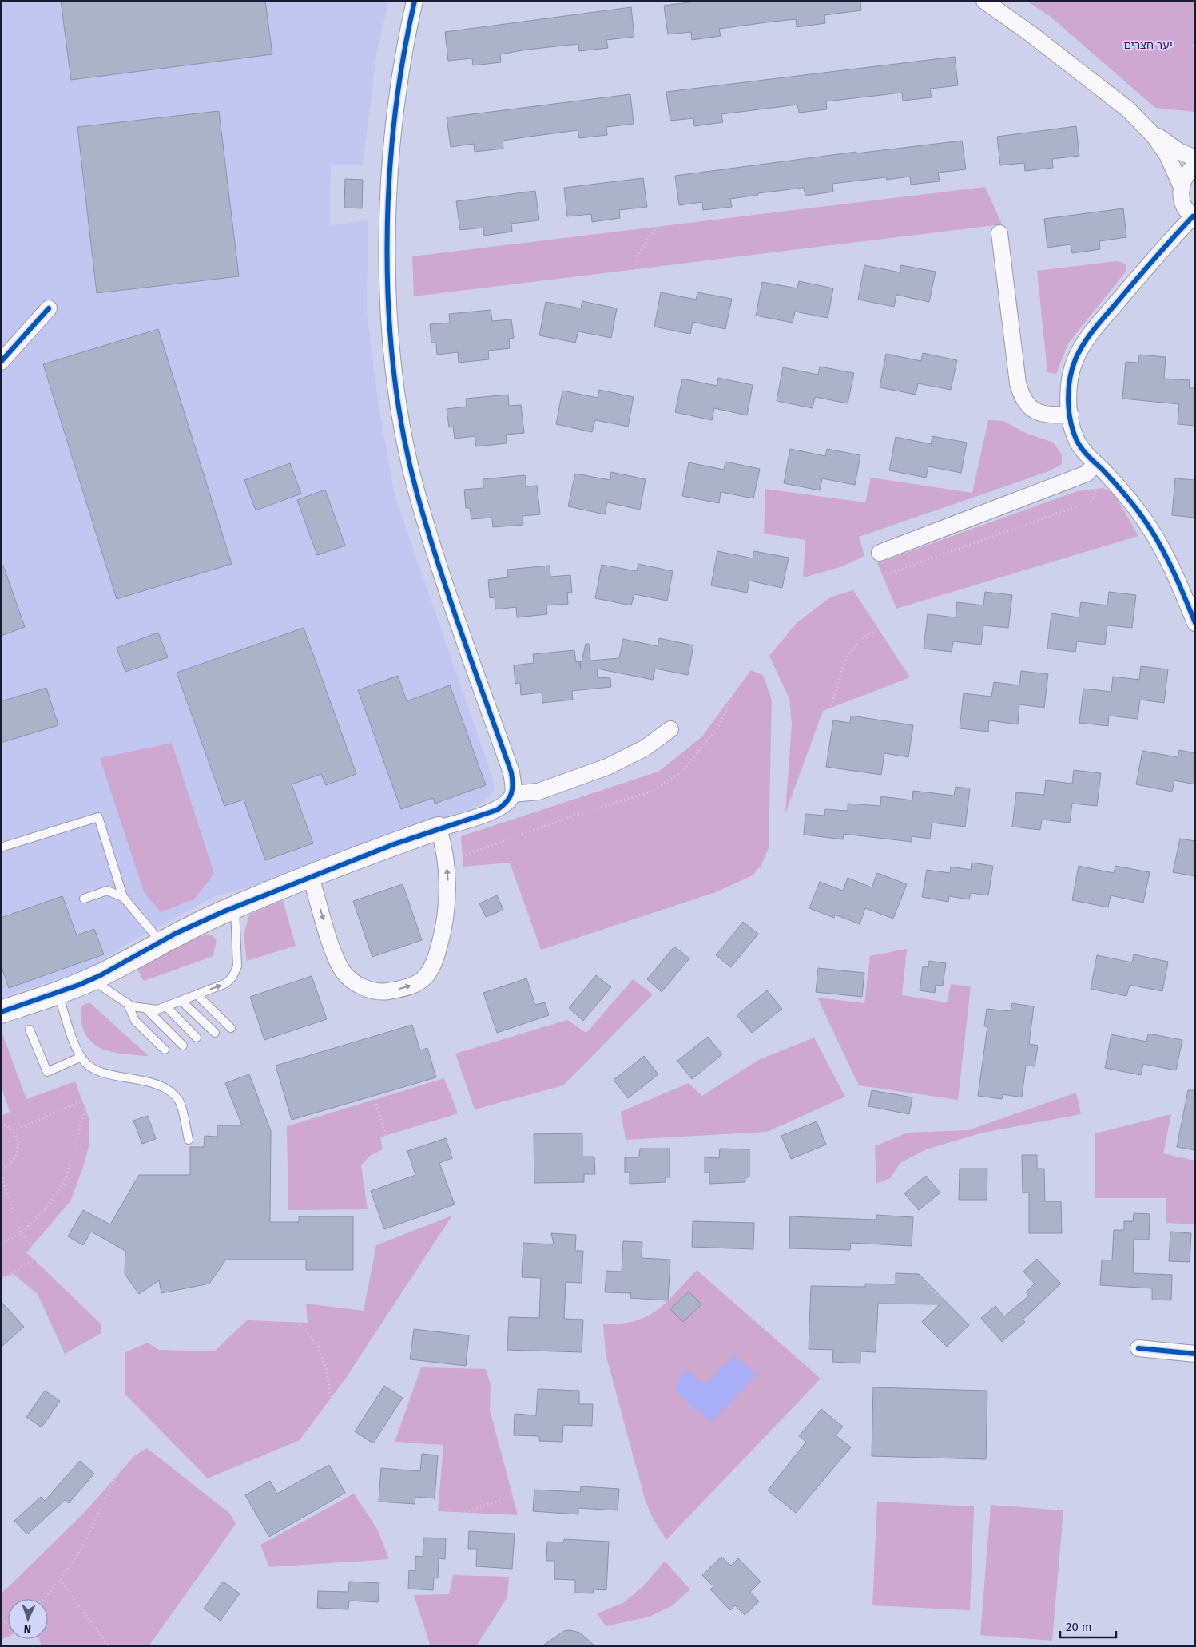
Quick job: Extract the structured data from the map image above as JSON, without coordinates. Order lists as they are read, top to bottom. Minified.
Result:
{"parks":["יער חצרים"],"scale_bar":"20 m","north":"bottom"}
